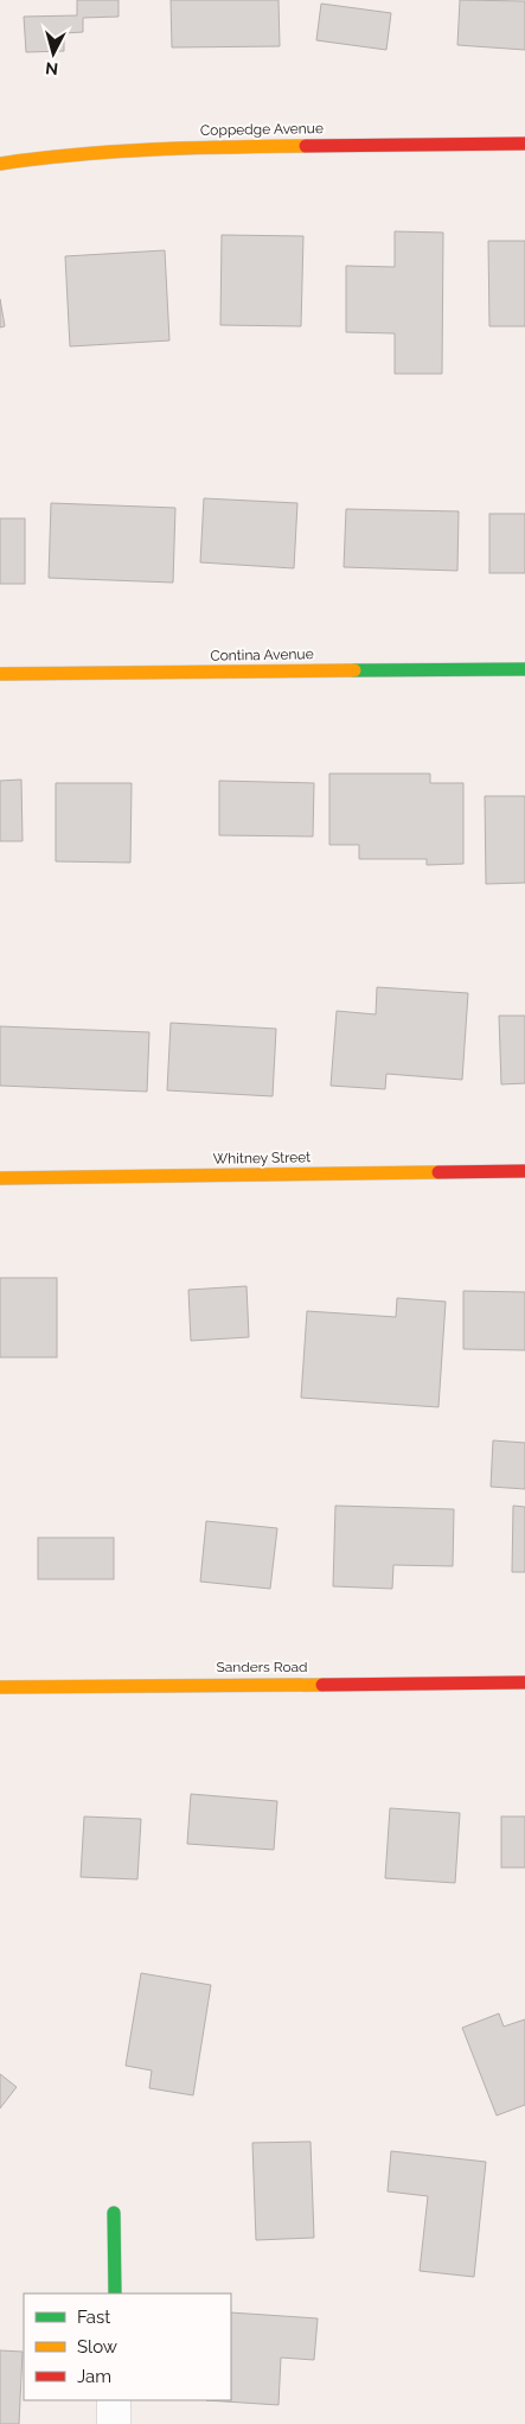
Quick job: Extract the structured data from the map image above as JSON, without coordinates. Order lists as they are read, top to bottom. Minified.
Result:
{"streets":{"street":["Coppedge Avenue","Contina Avenue","Whitney Street","Sanders Road"]},"legend":["Fast","Slow","Jam"],"north":"bottom"}
